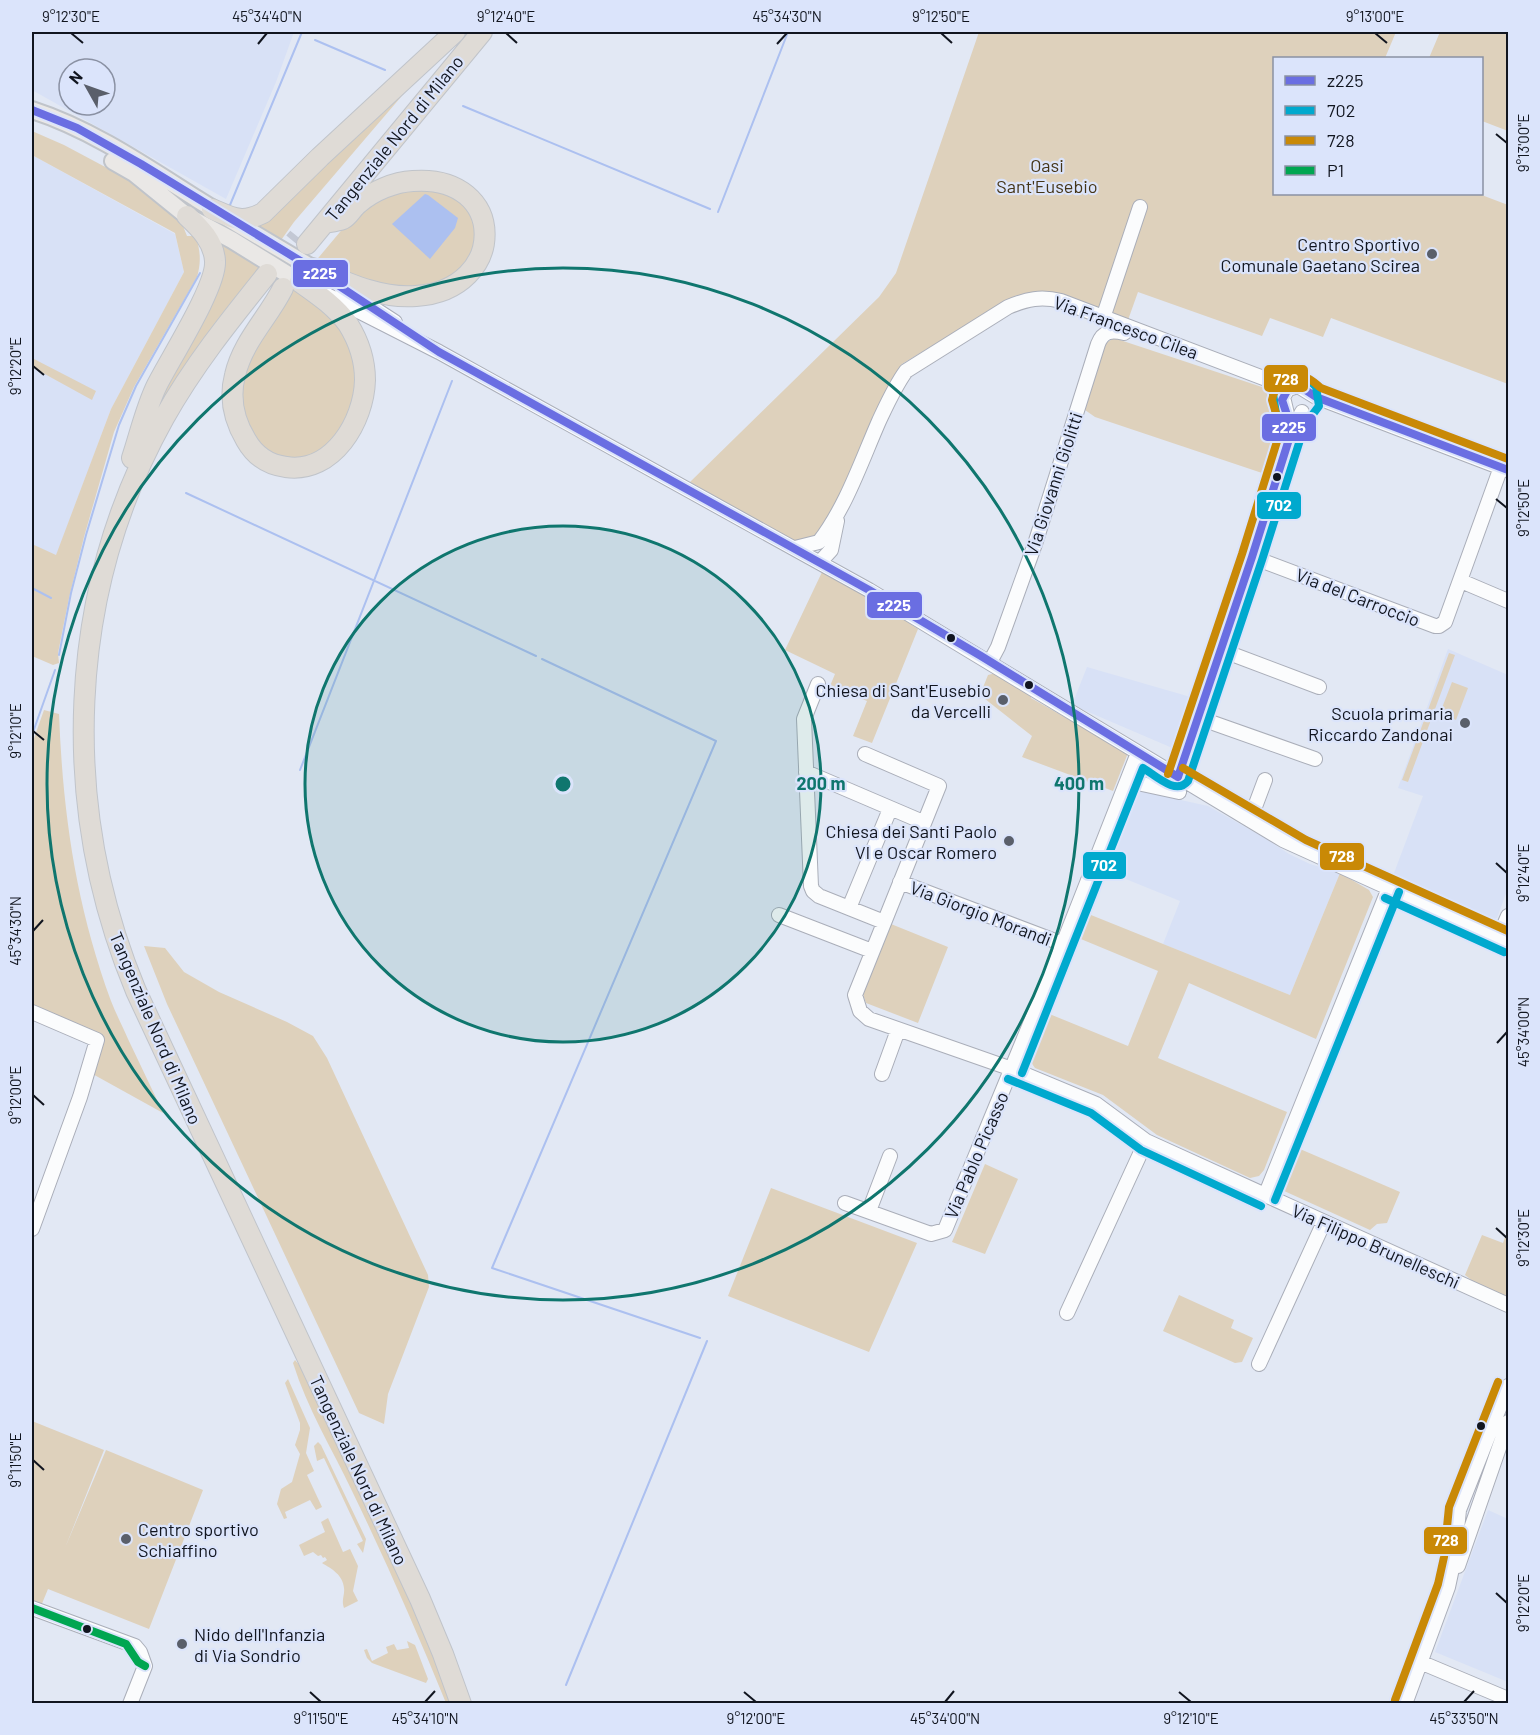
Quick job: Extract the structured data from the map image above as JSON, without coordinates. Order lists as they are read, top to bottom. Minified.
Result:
{"streets":{"highway":["Tangenziale Nord di Milano"],"street":["Via Francesco Cilea","Via Giovanni Giolitti","Via del Carroccio","Via Giorgio Morandi","Via Pablo Picasso","Via Filippo Brunelleschi"]},"crossings":[["Via Francesco Cilea","Via Giovanni Giolitti"],["Via Giorgio Morandi","Via Pablo Picasso"],["Via Pablo Picasso","Via Filippo Brunelleschi"]],"parks":["Oasi Sant'Eusebio"],"places":["Centro Sportivo Comunale Gaetano Scirea","Chiesa di Sant'Eusebio da Vercelli","Scuola primaria Riccardo Zandonai","Chiesa dei Santi Paolo VI e Oscar Romero","Centro sportivo Schiaffino","Nido dell'Infanzia di Via Sondrio"],"lines":["transit line z225","transit line 702","transit line 728","transit line P1"],"legend":["z225","702","728","P1"],"north":"top left","coordinates":["9°12'30\"E","45°34'40\"N","9°12'40\"E","45°34'30\"N","9°12'50\"E","9°13'00\"E","9°12'20\"E","9°12'10\"E","45°34'00\"N","9°12'00\"E","9°11'50\"E","45°34'10\"N","45°33'50\"N"],"rings":["200 m","400 m"]}
